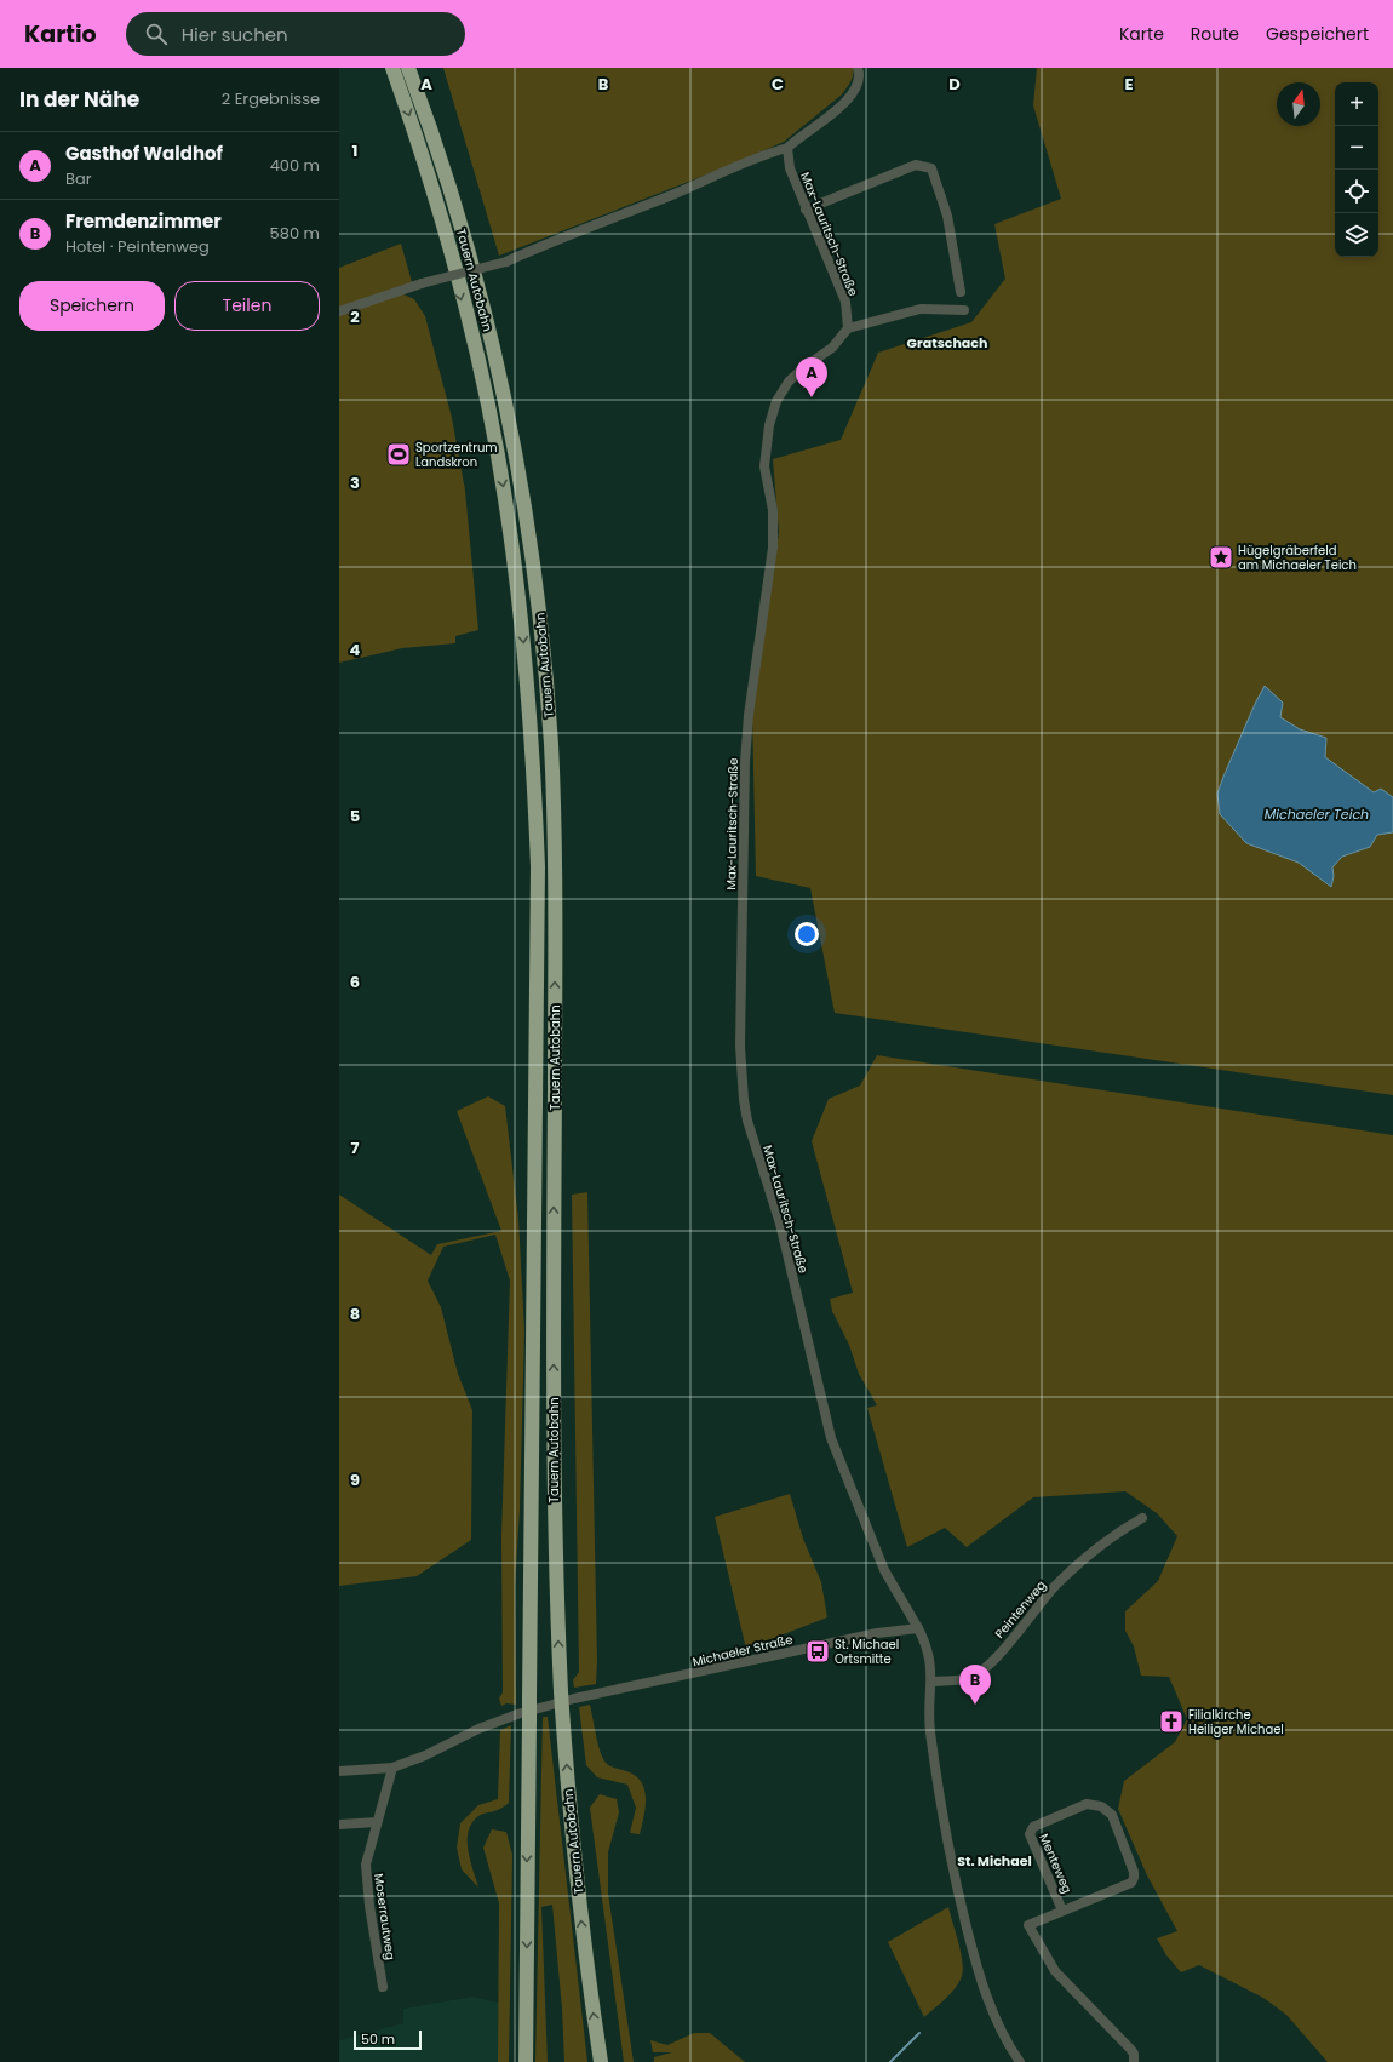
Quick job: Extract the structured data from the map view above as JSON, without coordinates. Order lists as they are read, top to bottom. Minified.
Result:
{"streets":{"highway":["Tauern Autobahn"],"street":["Max-Lauritsch-Straße","Peintenweg","Michaeler Straße","Menteweg","Moserrautweg"]},"crossings":[["Max-Lauritsch-Straße","Michaeler Straße"],["Michaeler Straße","Moserrautweg"]],"districts":["Gratschach","St. Michael"],"water":["Michaeler Teich"],"places":{"sports":["Sportzentrum Landskron"],"place":["Hügelgräberfeld am Michaeler Teich"],"bus stop":["St. Michael Ortsmitte"],"church":["Filialkirche Heiliger Michael"]},"scale_bar":"50 m","north":"top","page":{"header":"Kartio","search":"Hier suchen","nav":["Karte","Route","Gespeichert"],"heading":["In der Nähe","2 Ergebnisse"],"map_buttons":["+","−"],"list":[{"mark":"A","name":"Gasthof Waldhof","note":"Bar","value":"400 m"},{"mark":"B","name":"Fremdenzimmer","note":"Hotel · Peintenweg","value":"580 m"}],"buttons":["Speichern","Teilen"],"pins":["A","B"],"scale":"50 m"},"grid":{"columns":["A","B","C","D","E"],"rows":["1","2","3","4","5","6","7","8","9"]}}
